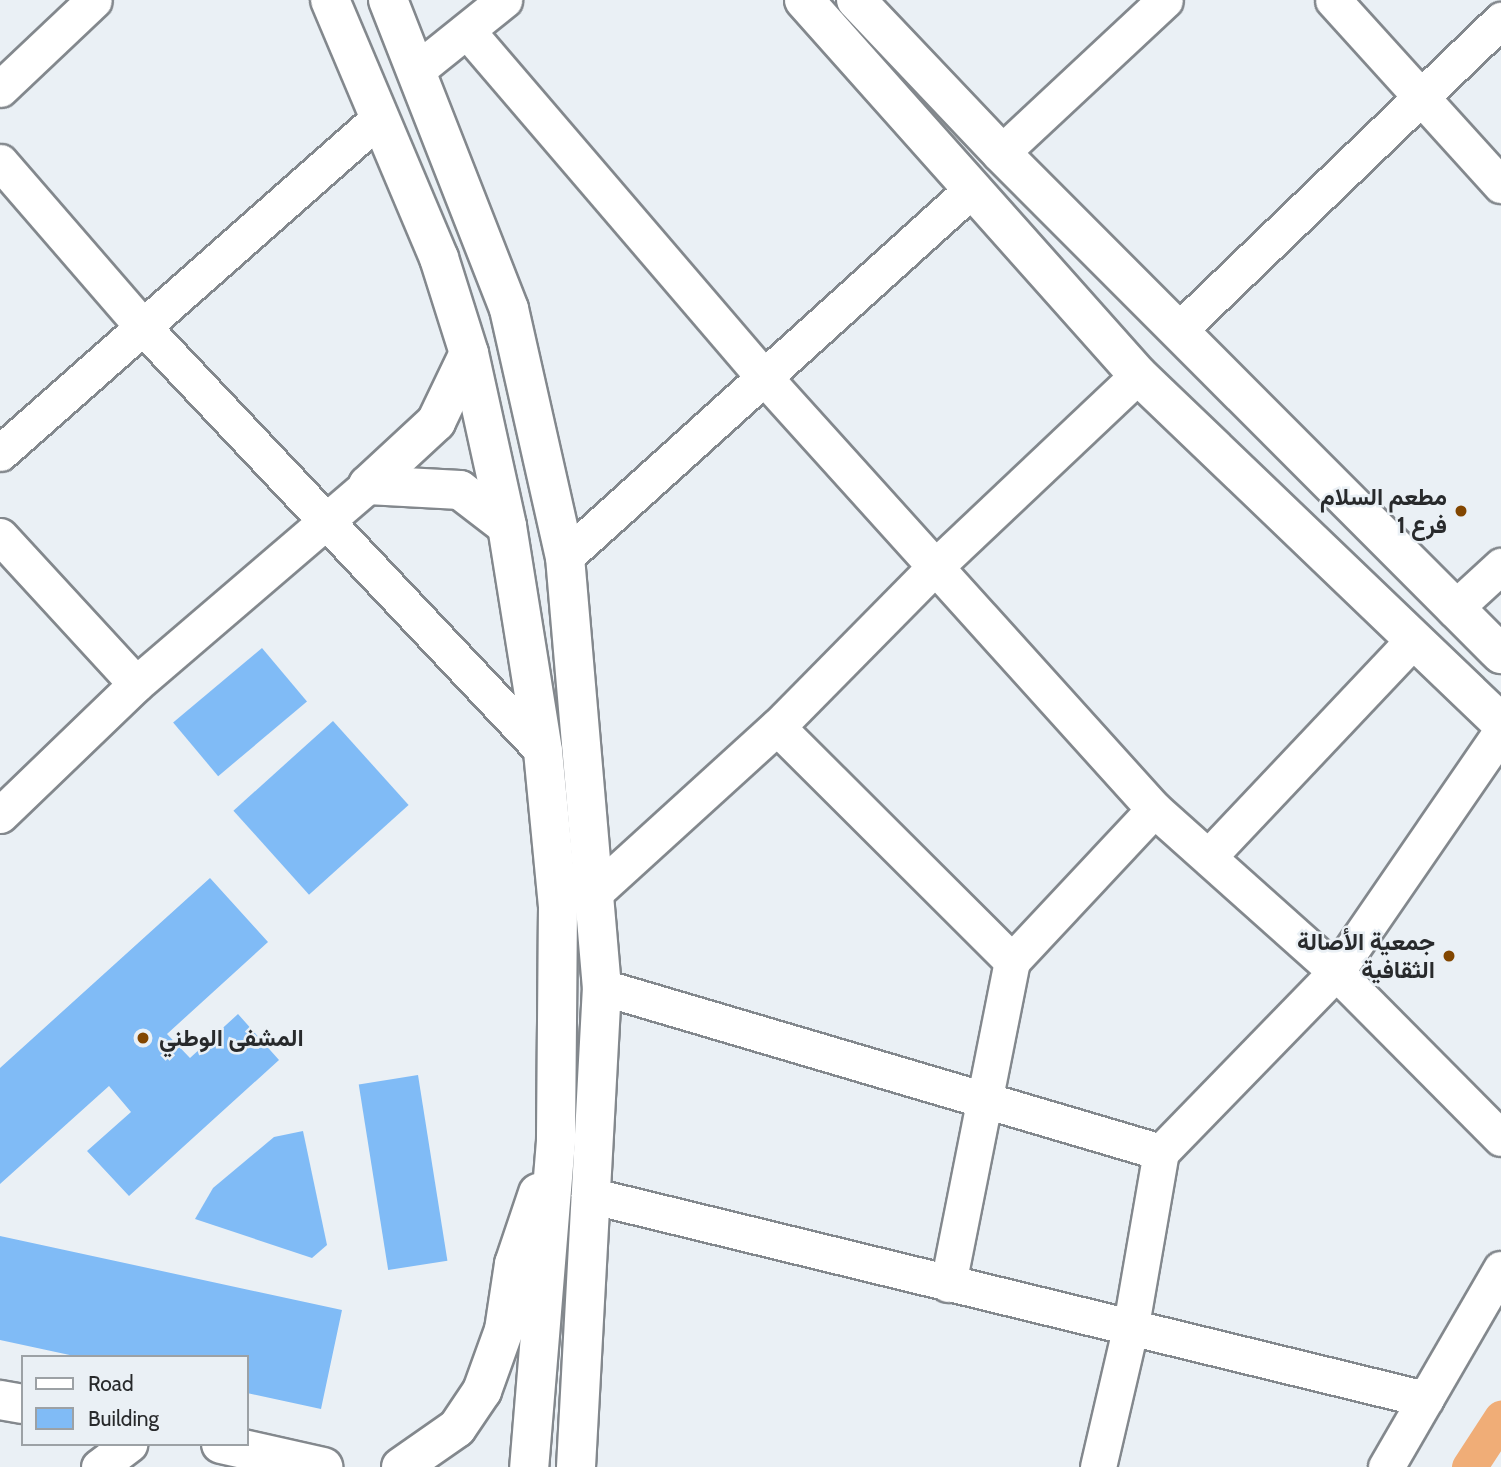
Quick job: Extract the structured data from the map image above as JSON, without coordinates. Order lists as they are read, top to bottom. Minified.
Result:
{"places":["مطعم السلام فرع 1","جمعية الأصالة الثقافية","المشفى الوطني"],"legend":["Road","Building"]}
